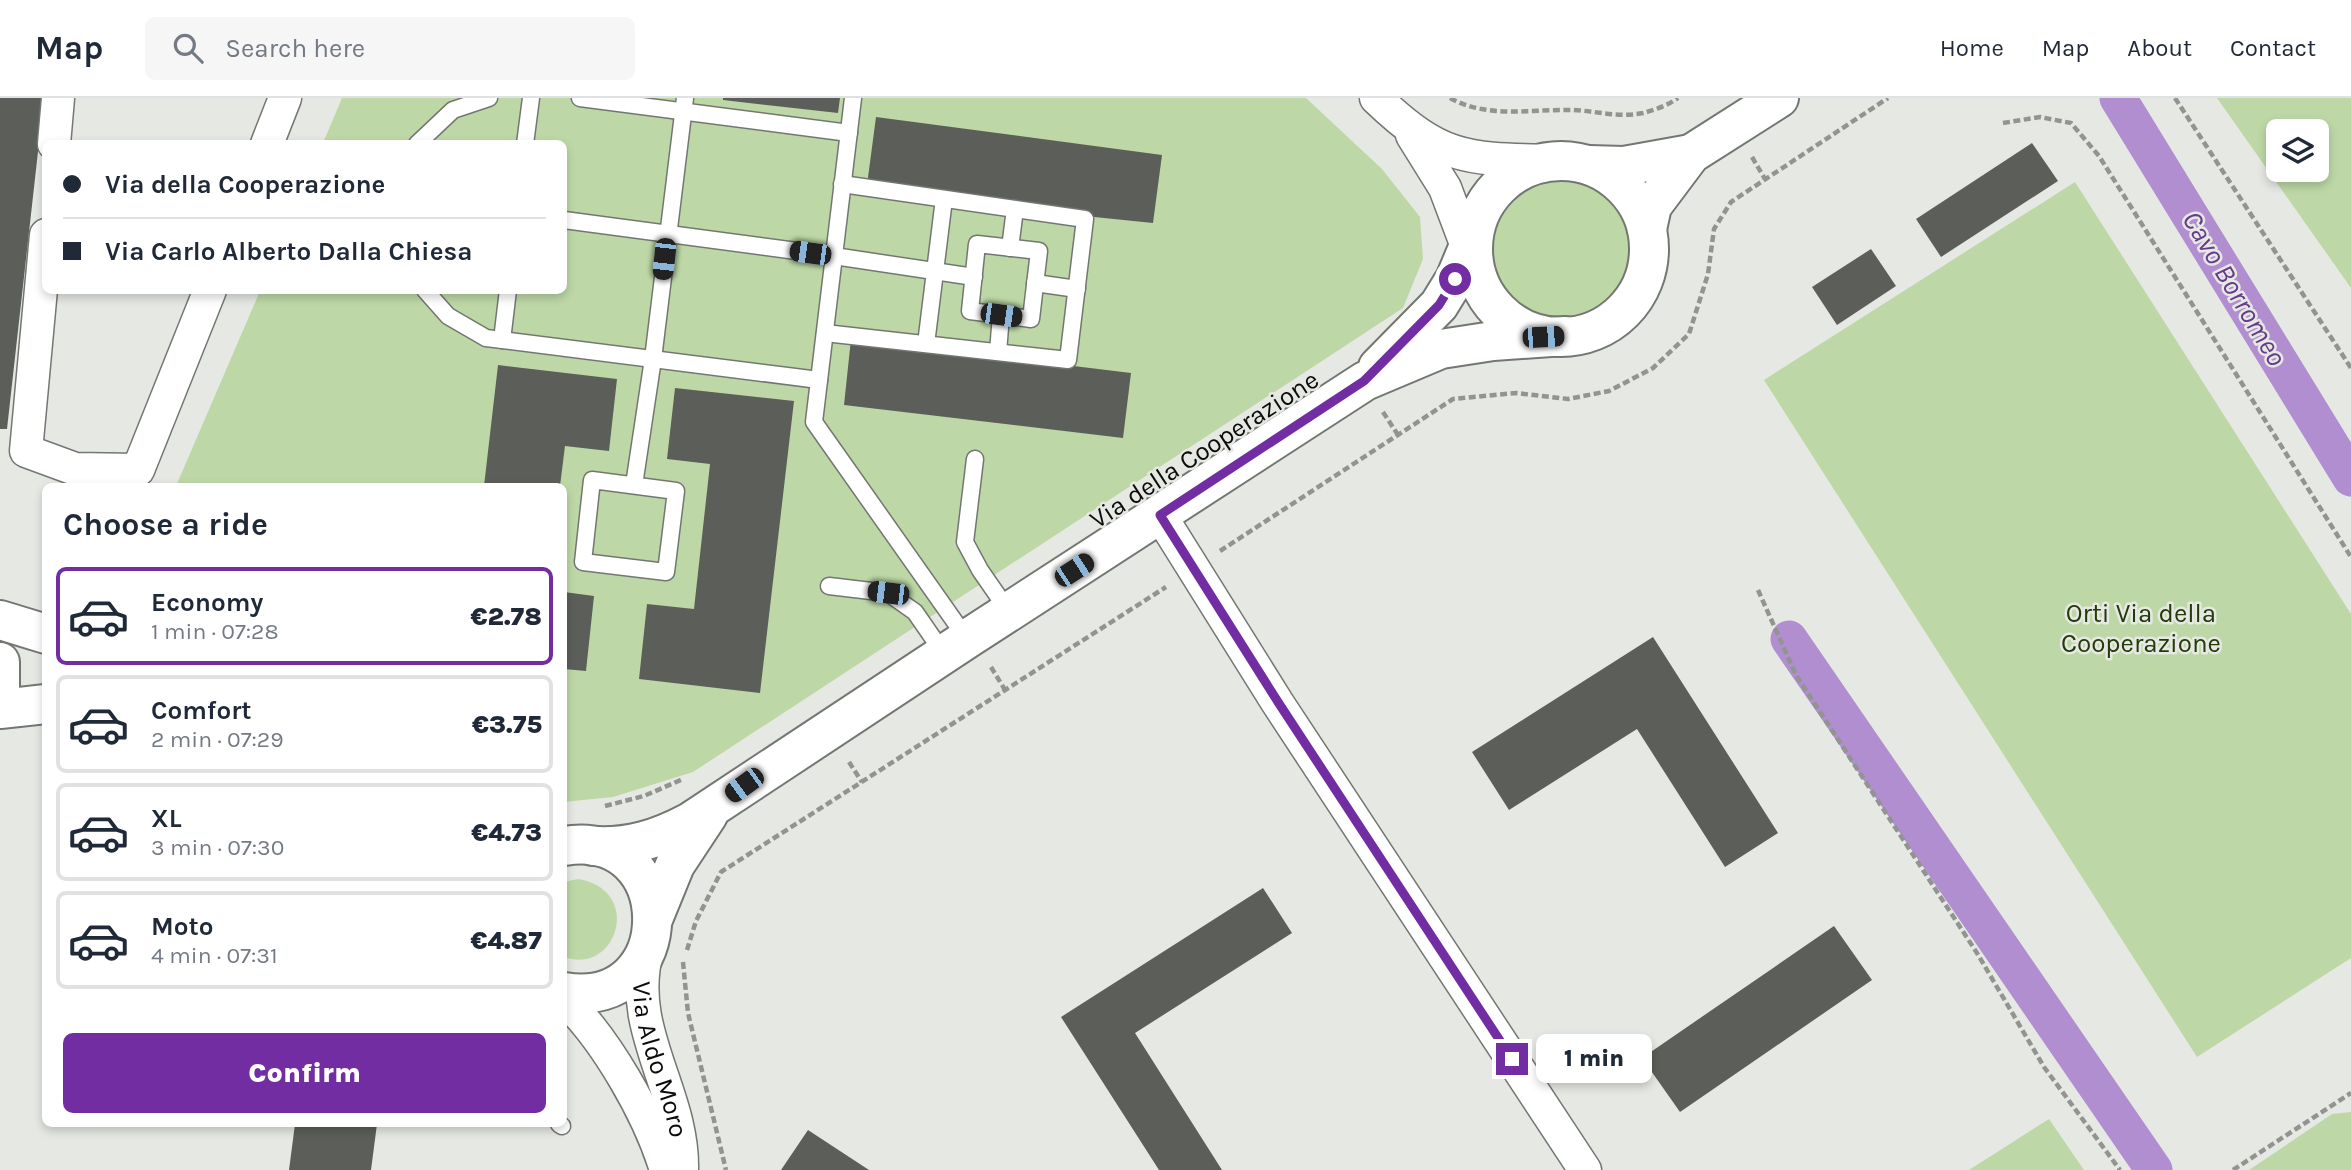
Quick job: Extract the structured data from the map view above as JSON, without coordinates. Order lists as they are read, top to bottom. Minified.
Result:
{"streets":{"street":["Via della Cooperazione","Via Aldo Moro"]},"crossings":[["Via della Cooperazione","Via Aldo Moro"]],"water":["Cavo Borromeo"],"parks":["Orti Via della Cooperazione"],"page":{"header":"Map","search":"Search here","nav":["Home","Map","About","Contact"],"banner":["Via della Cooperazione","Via Carlo Alberto Dalla Chiesa"],"heading":"Choose a ride","list":[{"name":"Economy","note":"1 min · 07:28","value":"€2.78"},{"name":"Comfort","note":"2 min · 07:29","value":"€3.75"},{"name":"XL","note":"3 min · 07:30","value":"€4.73"},{"name":"Moto","note":"4 min · 07:31","value":"€4.87"}],"buttons":"Confirm","bubble":"1 min"}}
